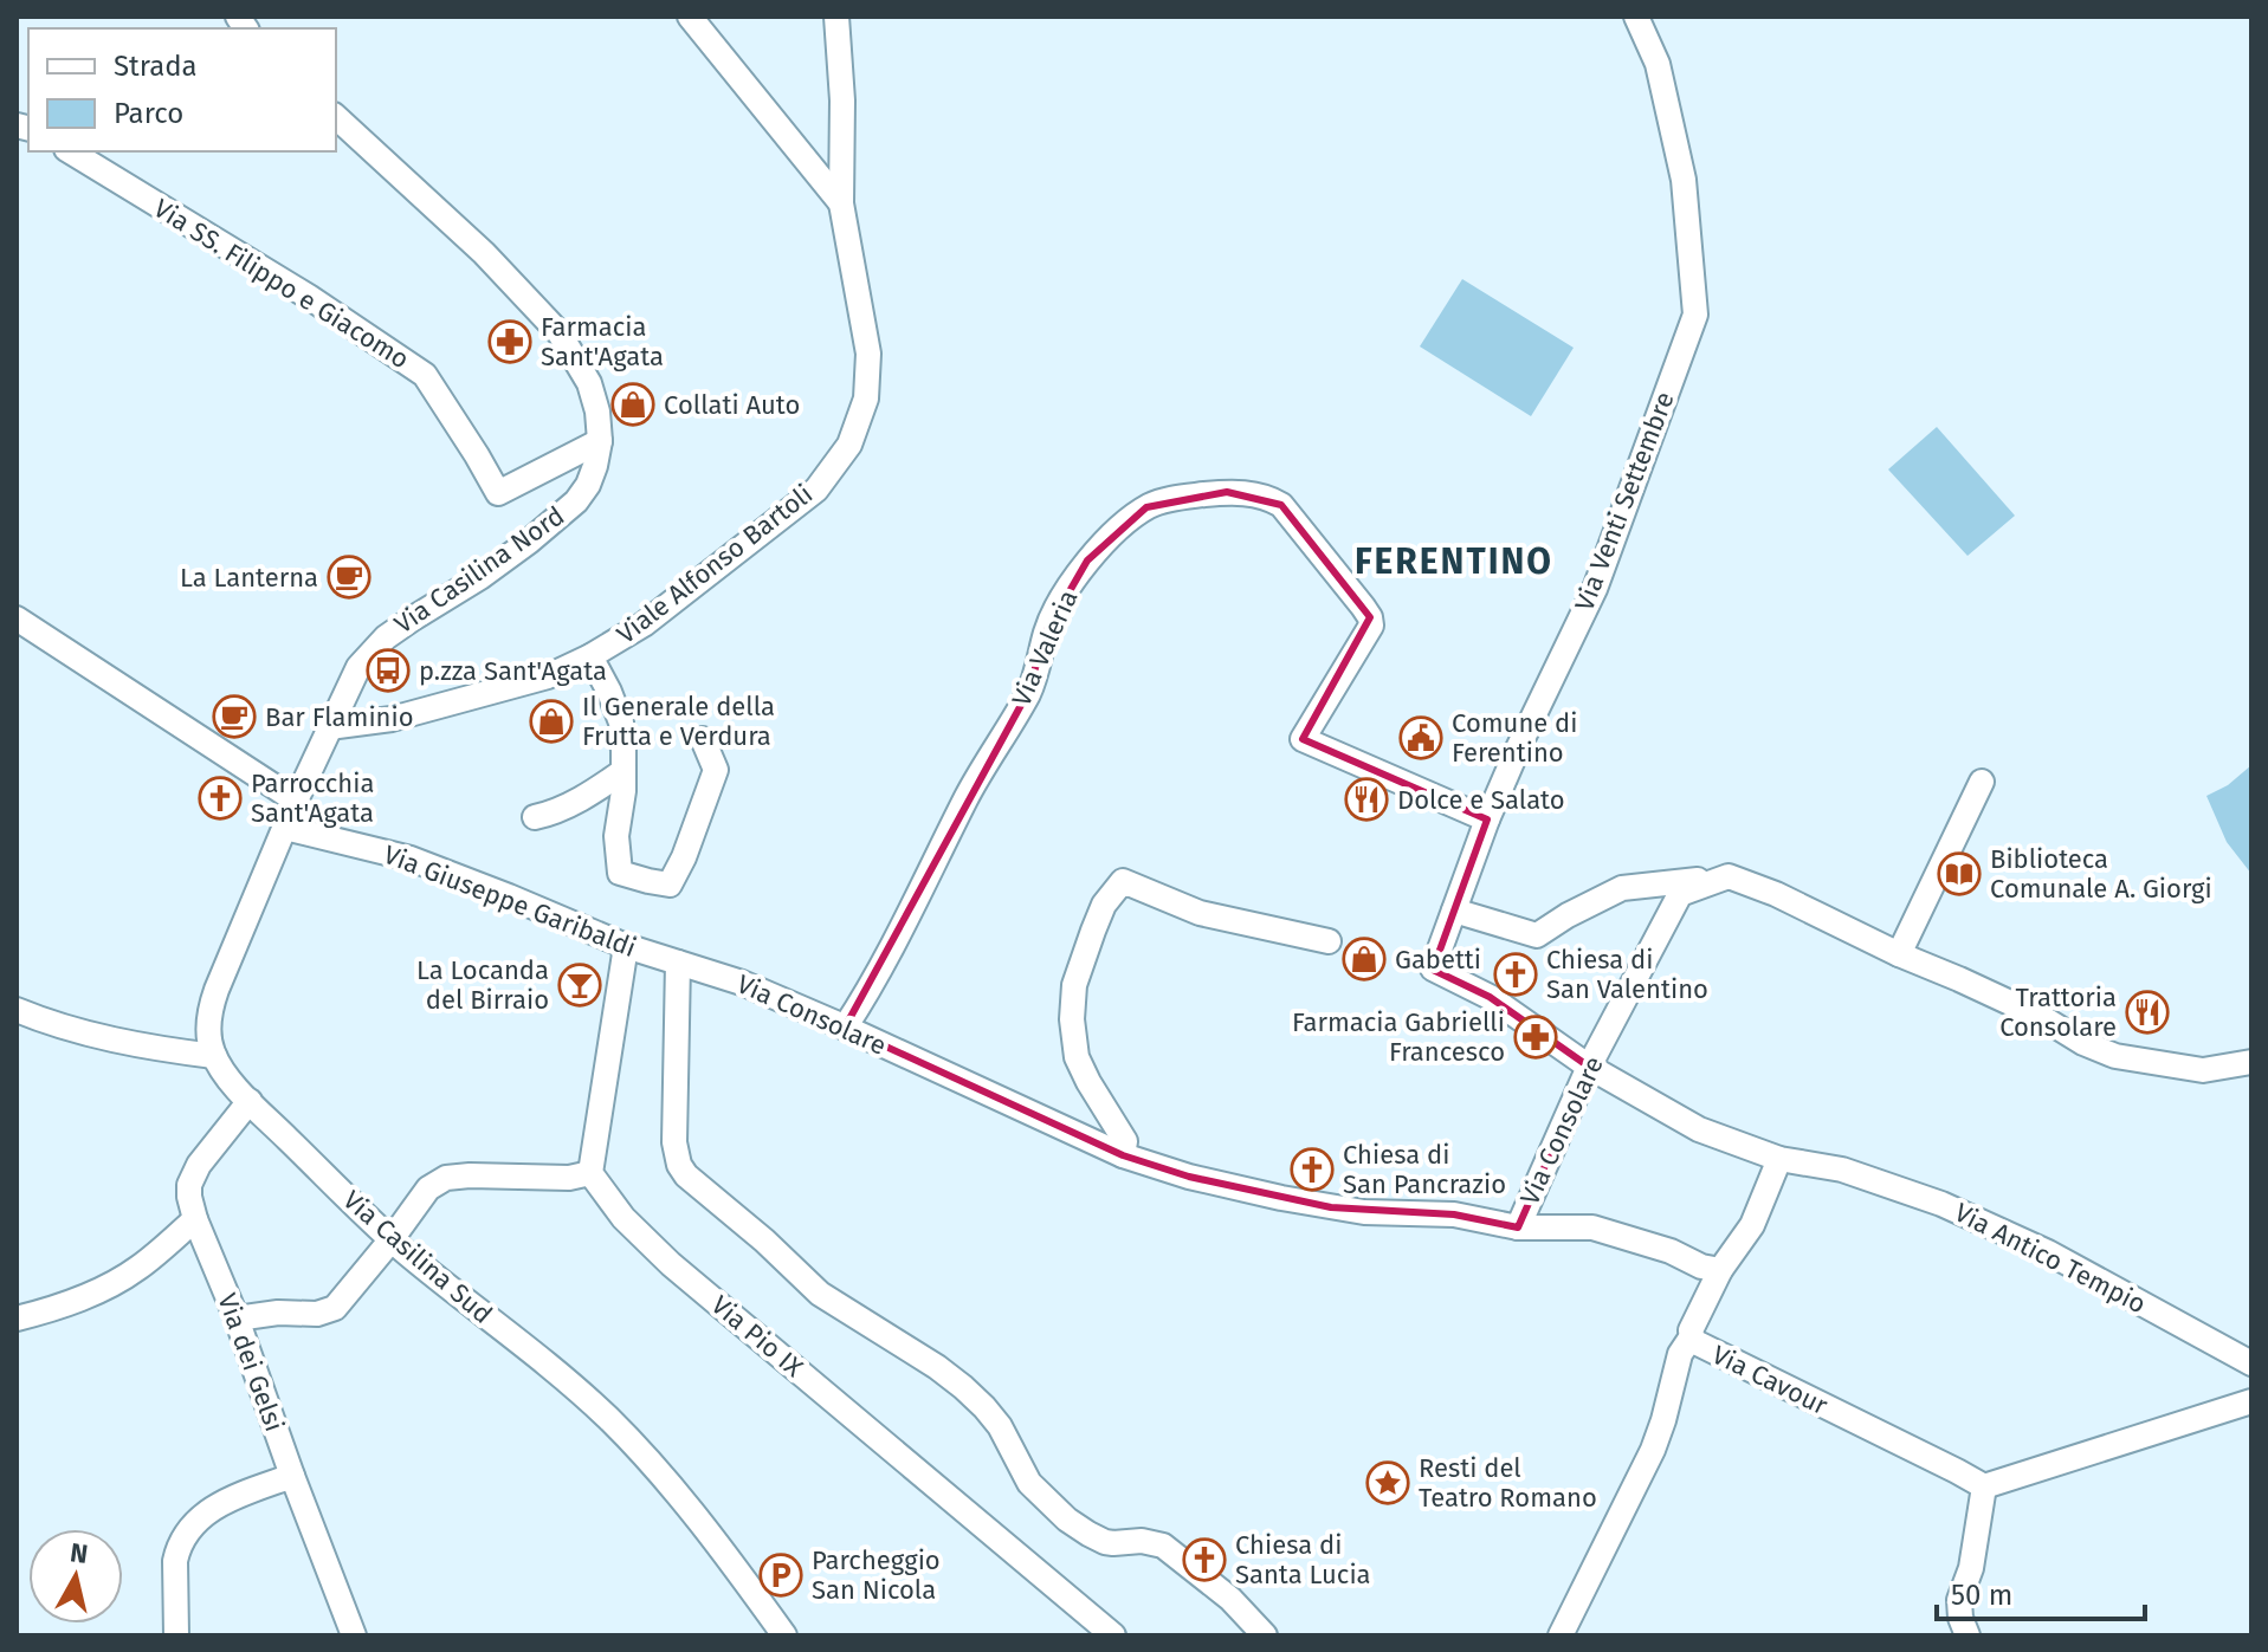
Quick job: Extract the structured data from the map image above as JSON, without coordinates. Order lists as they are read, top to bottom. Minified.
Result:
{"streets":{"street":["Via SS. Filippo e Giacomo","Via Venti Settembre","Viale Alfonso Bartoli","Via Casilina Nord","Via Valeria","Via Giuseppe Garibaldi","Via Consolare","Via Casilina Sud","Via Antico Tempio","Via Pio IX","Via dei Gelsi","Via Cavour"]},"crossings":[["Via SS. Filippo e Giacomo","Via Casilina Nord"],["Via Venti Settembre","Via Valeria"],["Via Venti Settembre","Via Antico Tempio"],["Viale Alfonso Bartoli","Via Casilina Nord"],["Via Casilina Nord","Via Giuseppe Garibaldi"],["Via Valeria","Via Consolare"],["Via Giuseppe Garibaldi","Via Consolare"],["Via Consolare","Via Antico Tempio"],["Via Casilina Sud","Via dei Gelsi"],["Via Antico Tempio","Via Cavour"]],"districts":["FERENTINO"],"places":{"pharmacy":["Farmacia Sant'Agata","Farmacia Gabrielli Francesco"],"shop":["Collati Auto","Il Generale della Frutta e Verdura","Gabetti"],"cafe":["La Lanterna","Bar Flaminio"],"bus stop":["p.zza Sant'Agata"],"public building":["Comune di Ferentino"],"church":["Parrocchia Sant'Agata","Chiesa di San Valentino","Chiesa di San Pancrazio","Chiesa di Santa Lucia"],"restaurant":["Dolce e Salato","Trattoria Consolare"],"library":["Biblioteca Comunale A. Giorgi"],"bar":["La Locanda del Birraio"],"place":["Resti del Teatro Romano"],"parking":["Parcheggio San Nicola"]},"legend":["Strada","Parco"],"scale_bar":"50 m","north":"top"}
